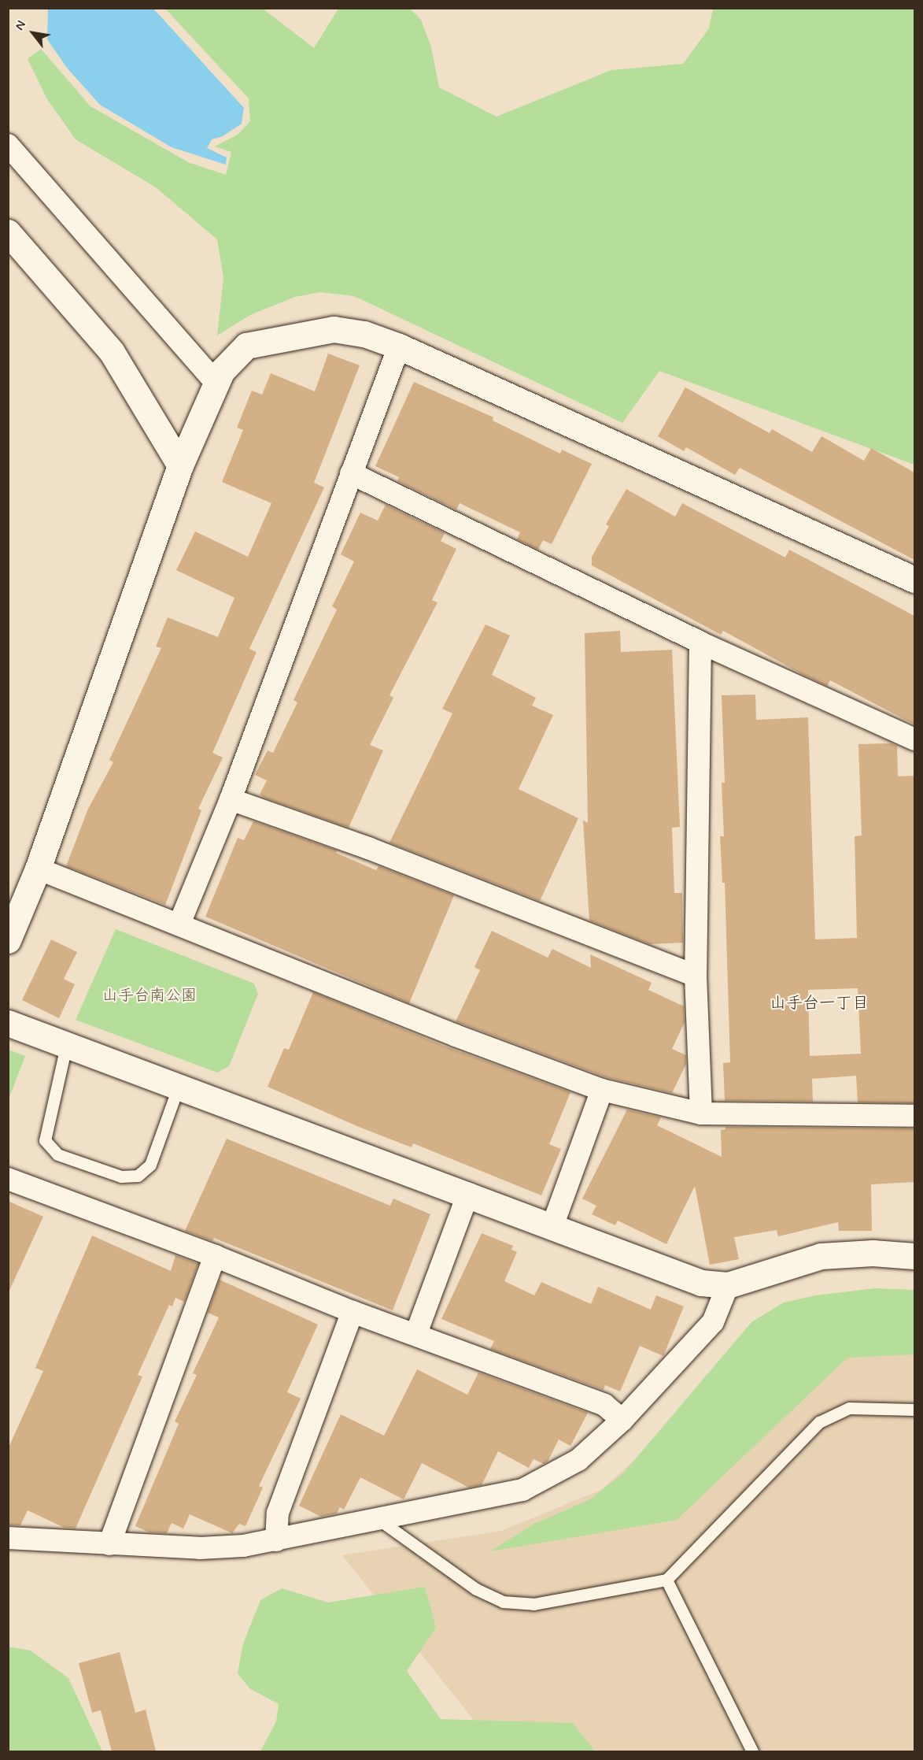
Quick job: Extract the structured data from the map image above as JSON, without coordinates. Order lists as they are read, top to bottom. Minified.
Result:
{"districts":["山手台一丁目"],"parks":["山手台南公園"],"north":"top left"}
